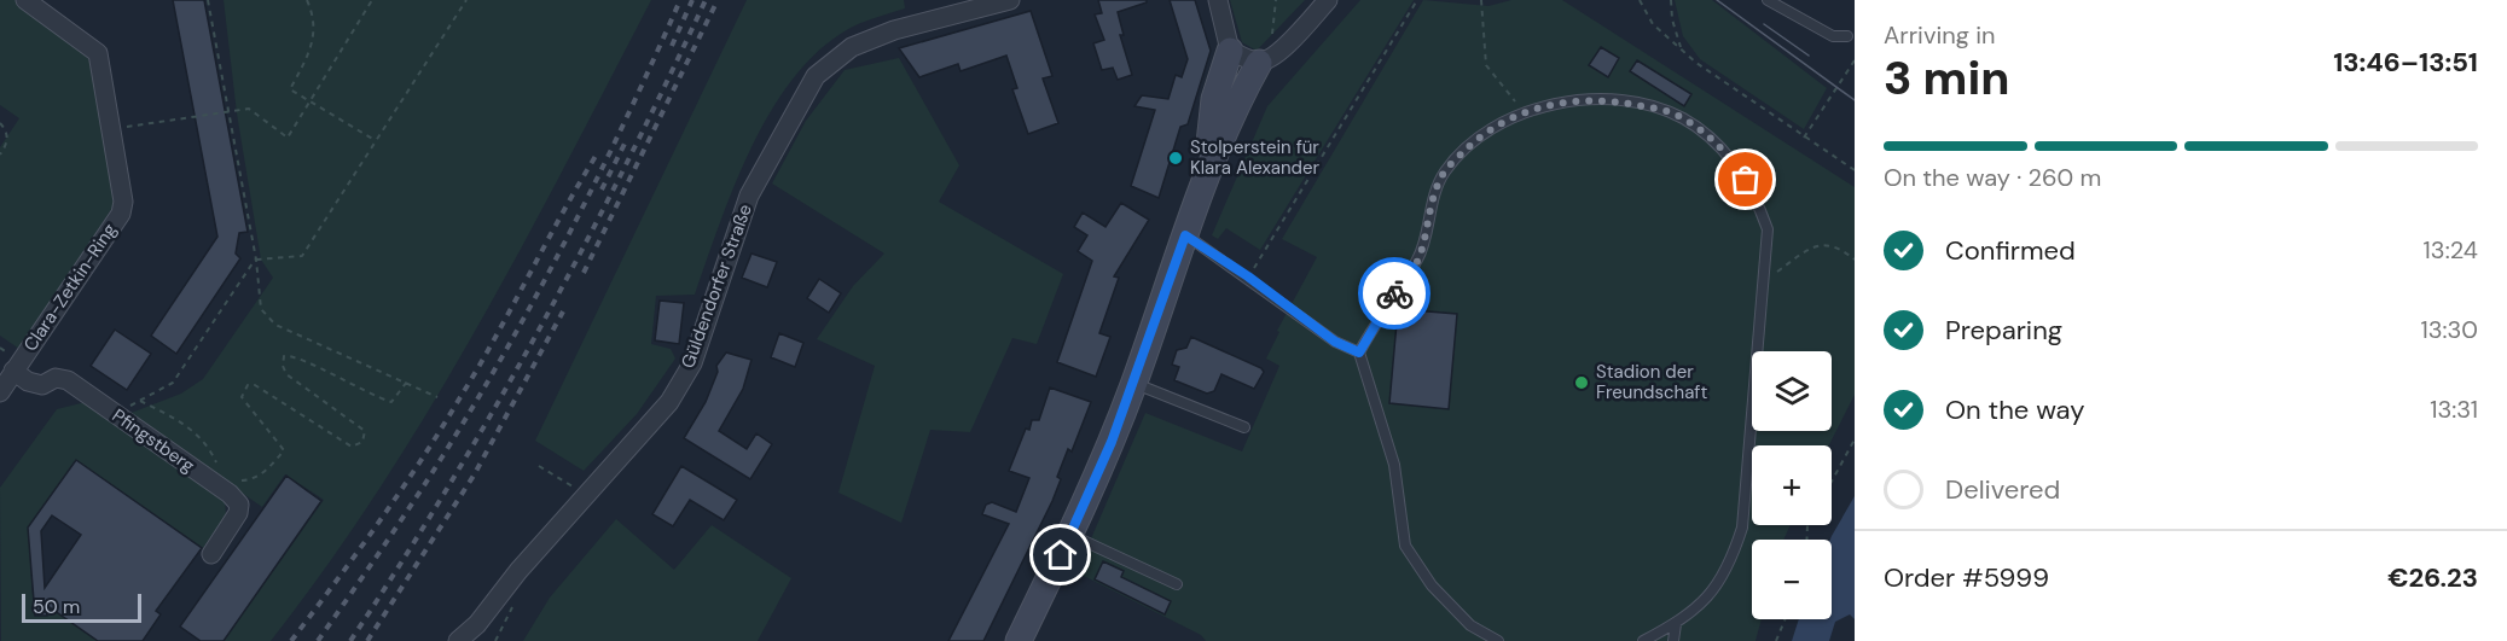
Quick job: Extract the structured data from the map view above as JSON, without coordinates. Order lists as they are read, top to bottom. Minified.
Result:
{"streets":{"street":["Güldendorfer Straße","Clara-Zetkin-Ring","Pfingstberg"]},"crossings":[["Clara-Zetkin-Ring","Pfingstberg"]],"places":["Stolperstein für Klara Alexander","Stadion der Freundschaft"],"scale_bar":"50 m","page":{"heading":["3 min","Arriving in","13:46–13:51"],"panel":["Order #5999","€26.23"],"bar":"On the way · 260 m","list":[["Confirmed","13:24"],["Preparing","13:30"],["On the way","13:31"],"Delivered"],"map_buttons":["+","−"],"scale":"50 m"}}
